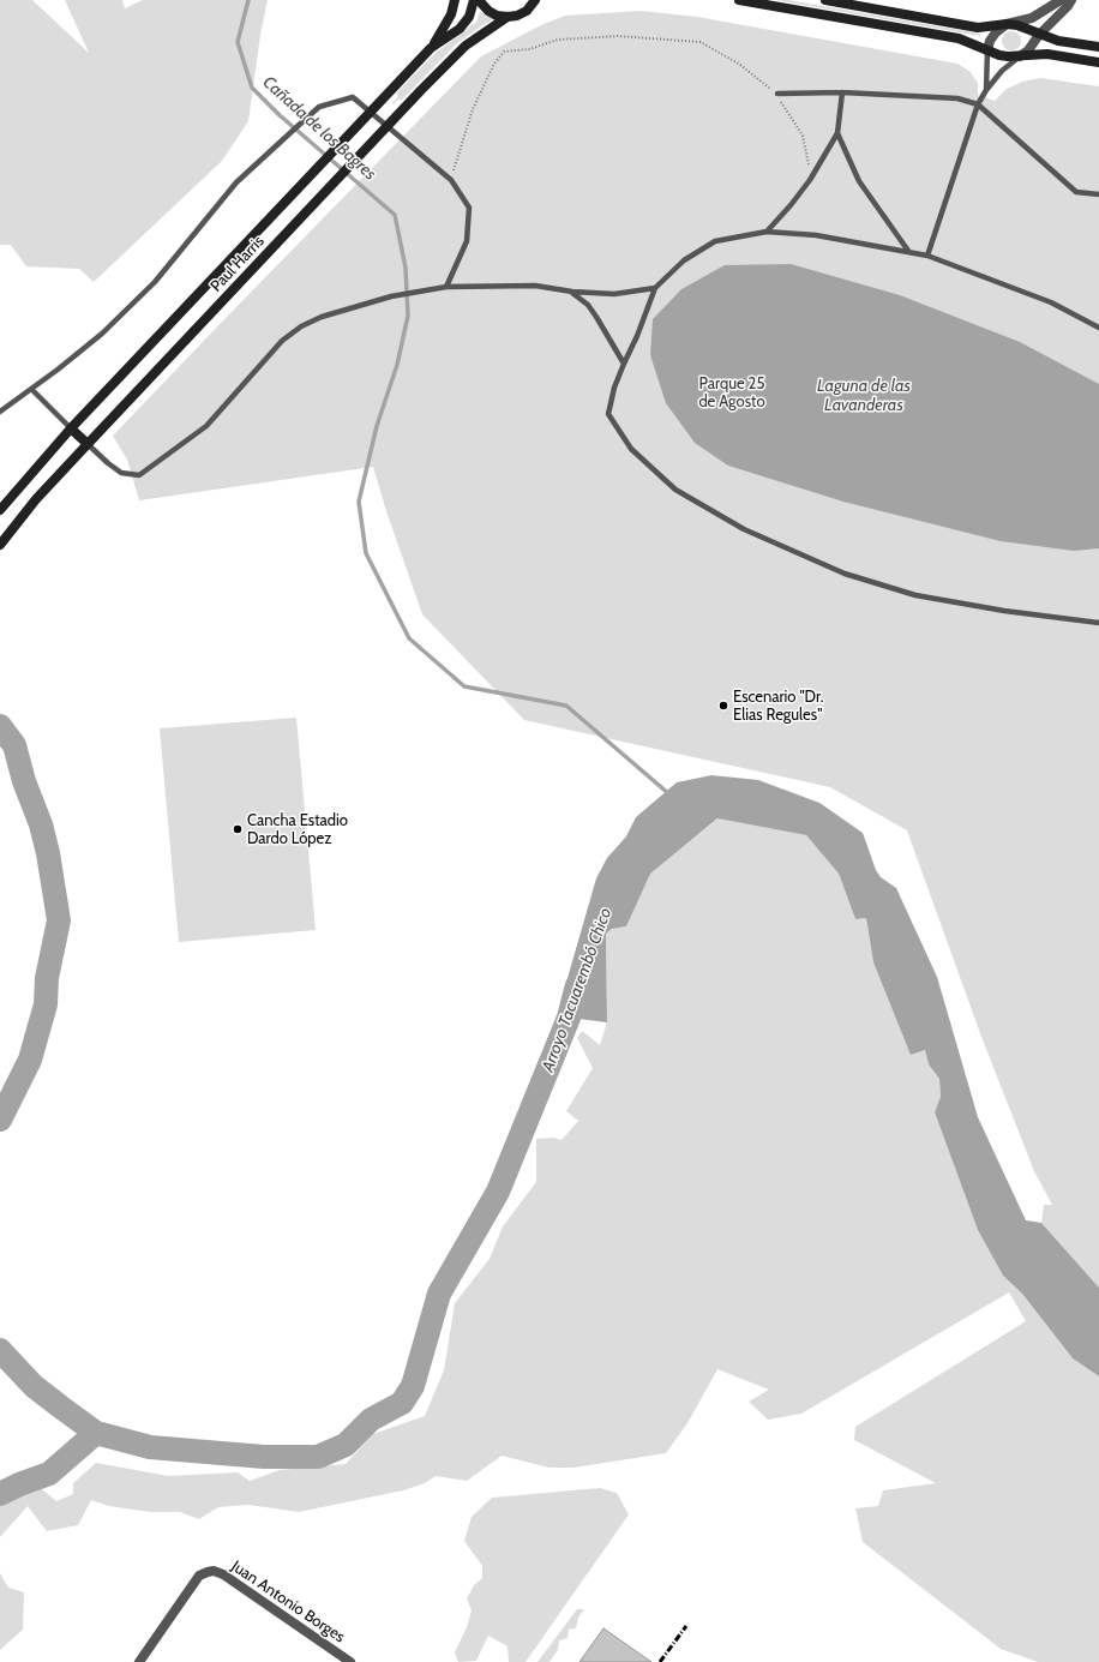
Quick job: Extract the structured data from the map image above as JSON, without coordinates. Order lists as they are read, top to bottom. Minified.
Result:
{"streets":{"main road":["Paul Harris"],"street":["Juan Antonio Borges"]},"water":["Cañada de los Bagres","Laguna de las Lavanderas","Arroyo Tacuarembó Chico"],"parks":["Parque 25 de Agosto"],"places":["Escenario \"Dr. Elias Regules\"","Cancha Estadio Dardo López"]}
